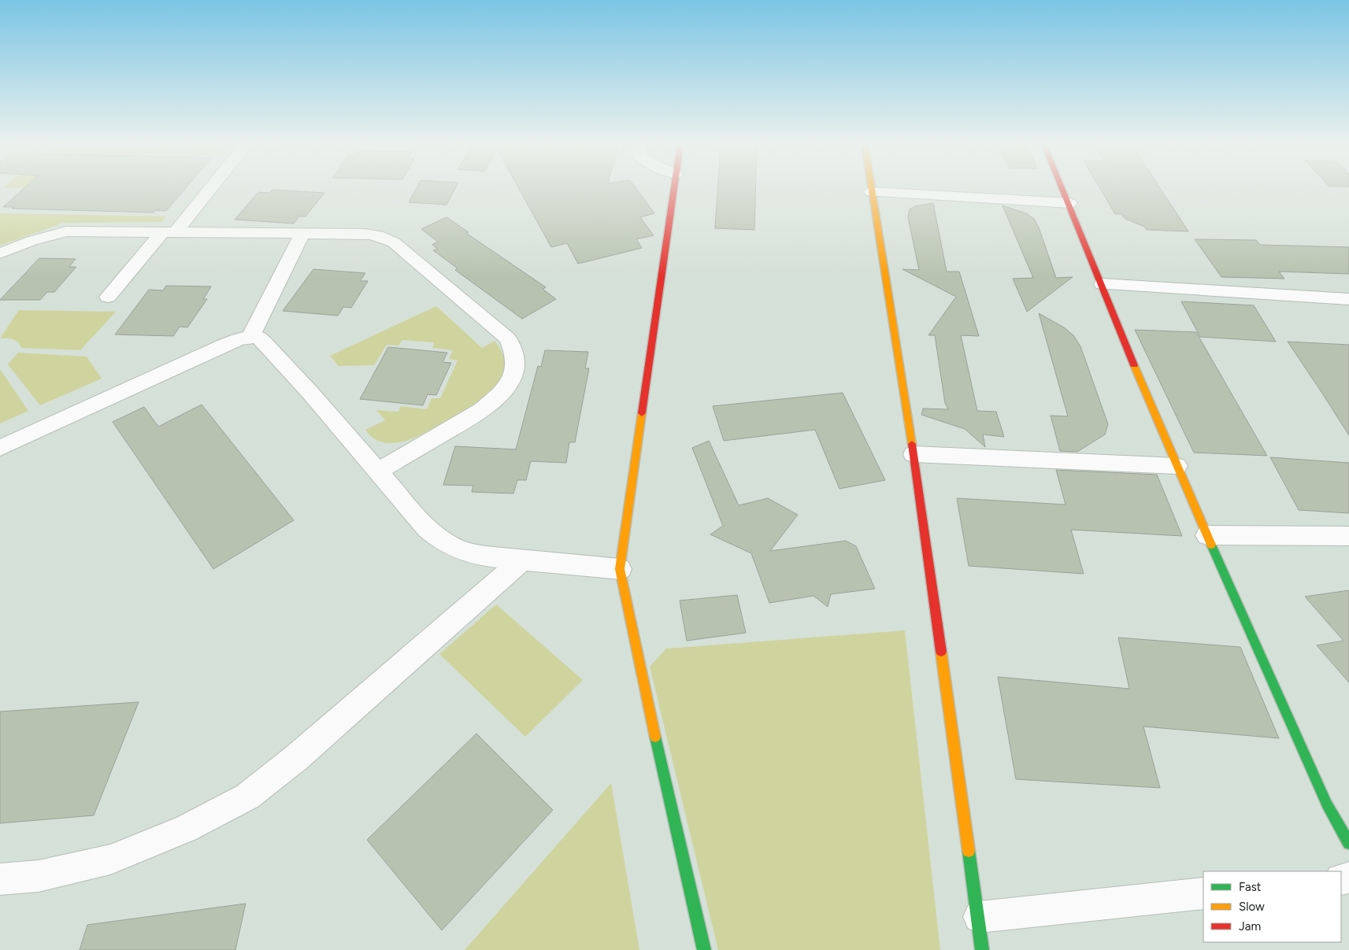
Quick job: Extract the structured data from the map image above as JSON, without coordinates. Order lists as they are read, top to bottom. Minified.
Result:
{"legend":["Fast","Slow","Jam"]}
